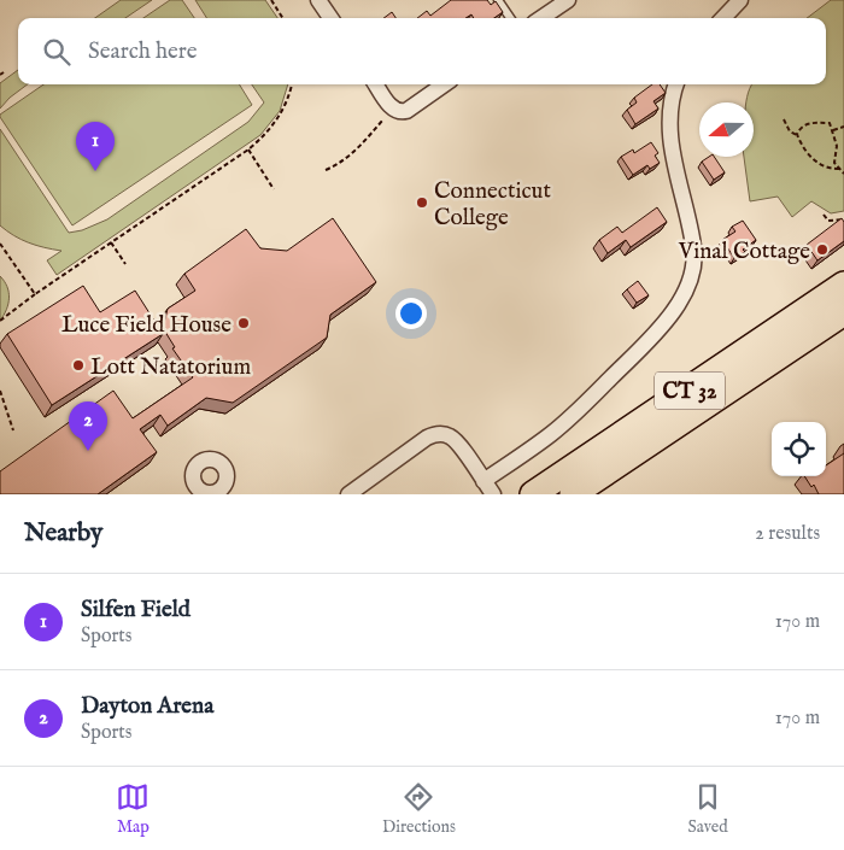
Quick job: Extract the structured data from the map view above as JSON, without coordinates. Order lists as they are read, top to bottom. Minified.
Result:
{"streets":{"highway":["CT 32"]},"places":["Connecticut College","Vinal Cottage","Luce Field House","Lott Natatorium"],"north":"left","page":{"search":"Search here","pins":["1","2"],"heading":["Nearby","2 results"],"list":[{"mark":"1","name":"Silfen Field","note":"Sports","value":"170 m"},{"mark":"2","name":"Dayton Arena","note":"Sports","value":"170 m"}],"nav":["Map","Directions","Saved"]}}
